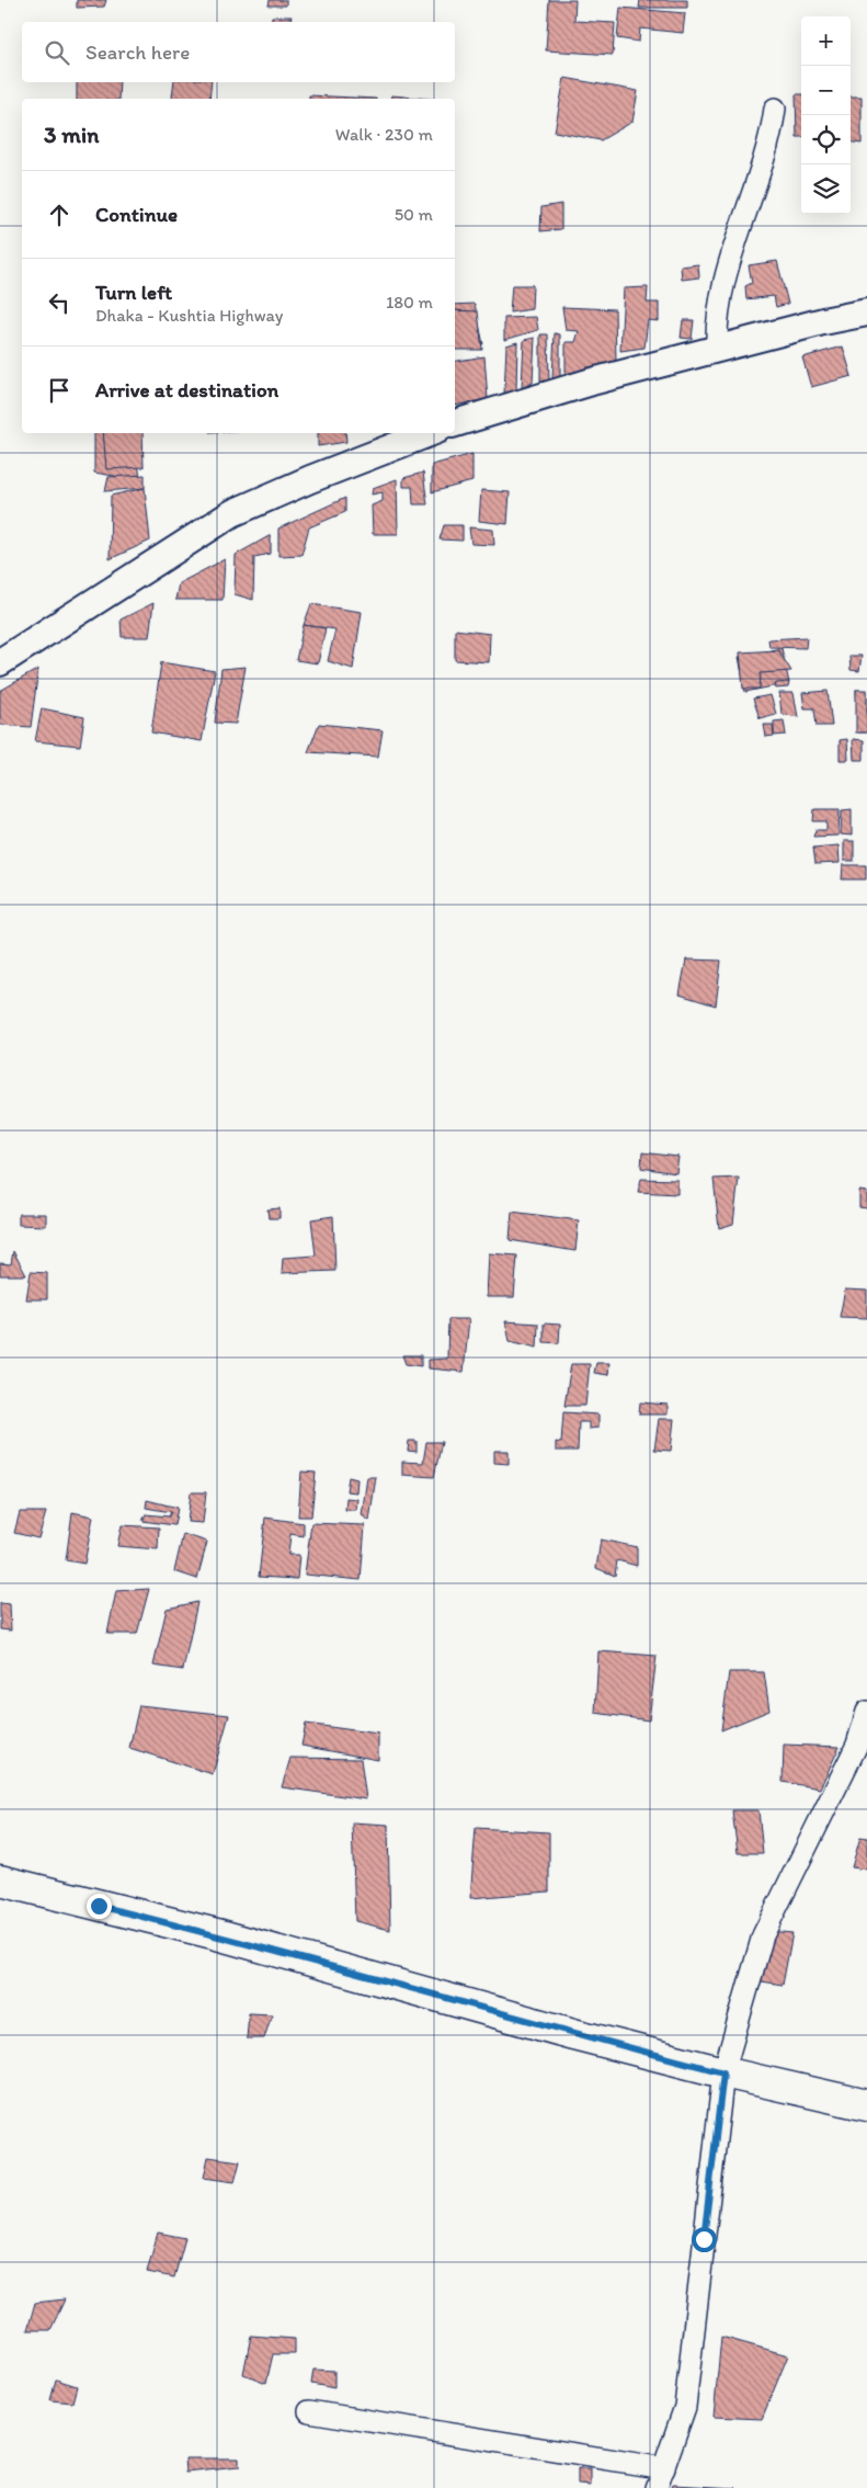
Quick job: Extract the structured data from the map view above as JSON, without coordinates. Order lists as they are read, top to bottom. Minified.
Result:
{"page":{"map_buttons":["+","−"],"search":"Search here","heading":["3 min","Walk · 230 m"],"list":[["Continue","50 m"],["Turn left","Dhaka - Kushtia Highway","180 m"],"Arrive at destination"]}}
